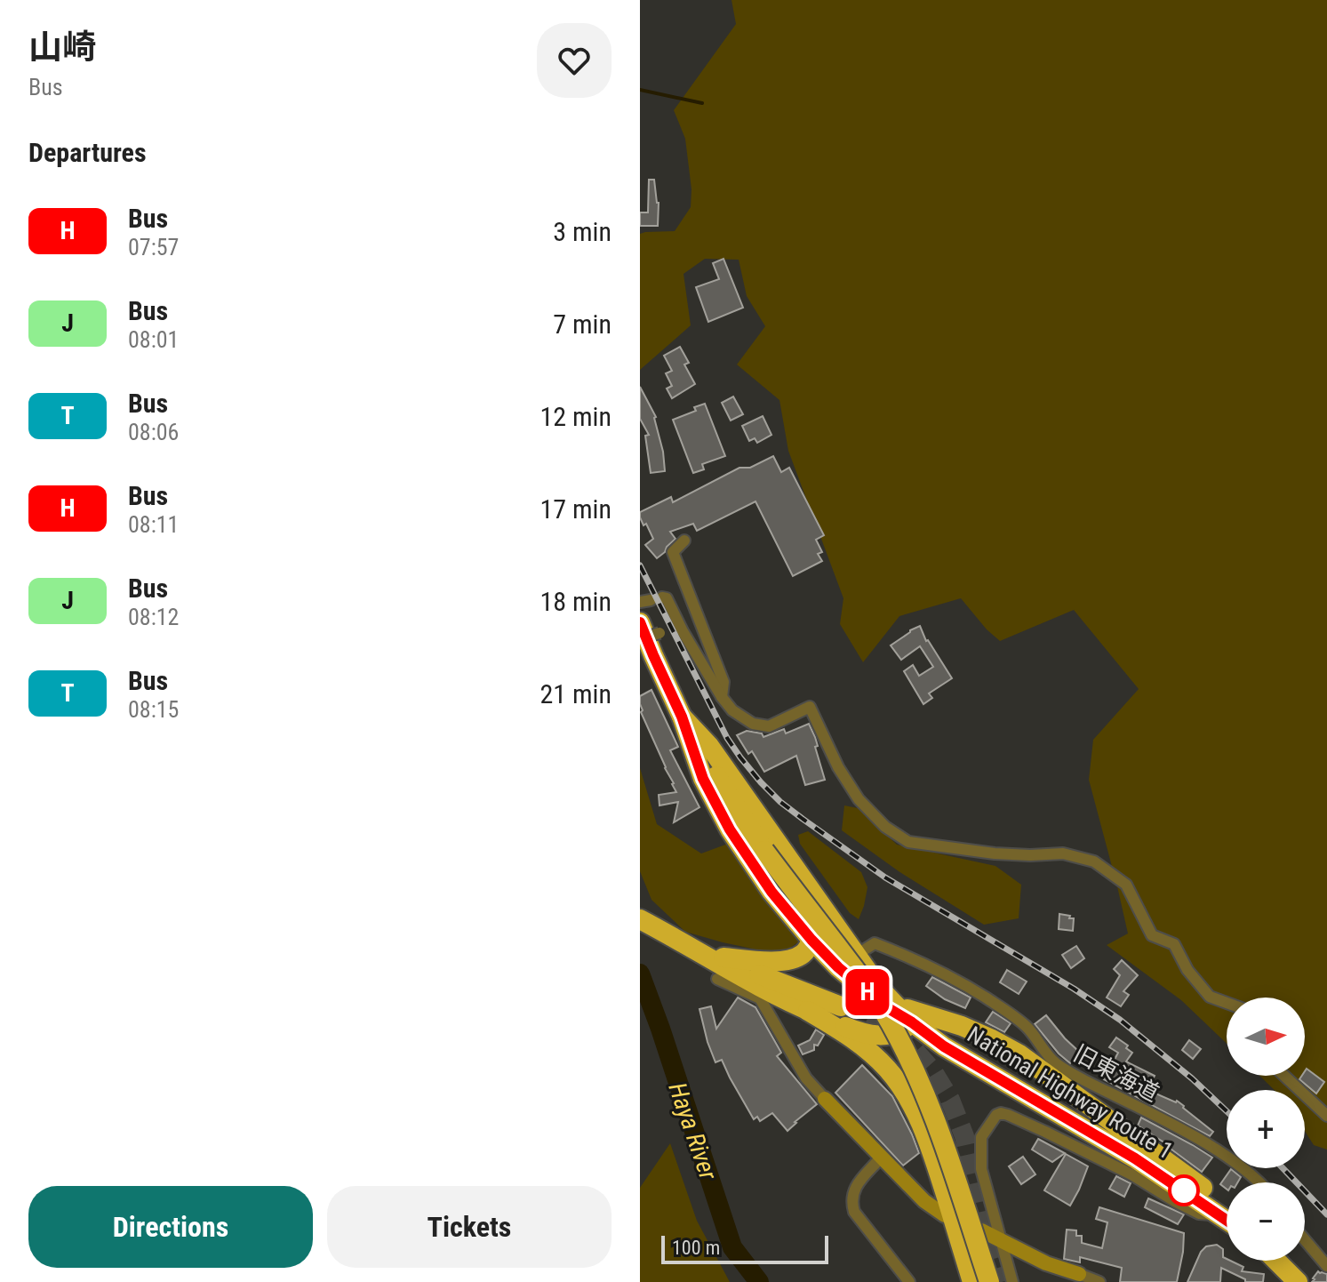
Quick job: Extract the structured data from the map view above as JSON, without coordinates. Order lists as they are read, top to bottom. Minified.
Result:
{"streets":{"highway":["National Highway Route 1"],"street":["旧東海道"]},"crossings":[["旧東海道","National Highway Route 1"]],"water":["Haya River"],"lines":["bus line H"],"scale_bar":"100 m","north":"right","page":{"heading":[["山崎","Bus"],"Departures"],"on_map":"H","list":[{"mark":"H","name":"Bus","note":"07:57","value":"3 min"},{"mark":"J","name":"Bus","note":"08:01","value":"7 min"},{"mark":"T","name":"Bus","note":"08:06","value":"12 min"},{"mark":"H","name":"Bus","note":"08:11","value":"17 min"},{"mark":"J","name":"Bus","note":"08:12","value":"18 min"},{"mark":"T","name":"Bus","note":"08:15","value":"21 min"}],"map_buttons":["+","−"],"buttons":["Directions","Tickets"],"scale":"100 m"}}
